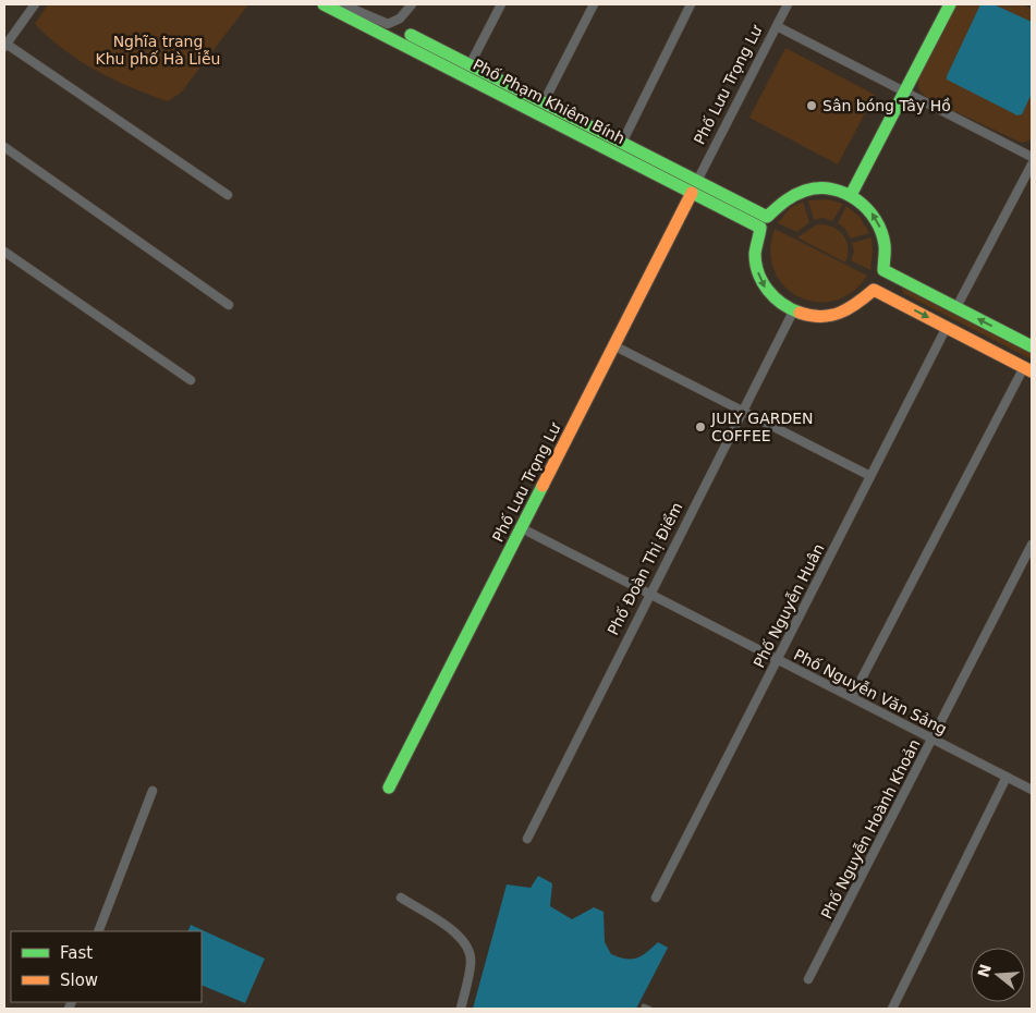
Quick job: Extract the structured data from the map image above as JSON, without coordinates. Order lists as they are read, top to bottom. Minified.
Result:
{"streets":{"street":["Phố Lưu Trọng Lư","Phố Phạm Khiêm Bính","Phố Đoàn Thị Điểm","Phố Nguyễn Huân","Phố Nguyễn Văn Sảng","Phố Nguyễn Hoành Khoản"]},"crossings":[["Phố Lưu Trọng Lư","Phố Phạm Khiêm Bính"],["Phố Lưu Trọng Lư","Phố Nguyễn Văn Sảng"],["Phố Phạm Khiêm Bính","Phố Đoàn Thị Điểm"],["Phố Đoàn Thị Điểm","Phố Nguyễn Văn Sảng"],["Phố Nguyễn Huân","Phố Nguyễn Văn Sảng"],["Phố Nguyễn Văn Sảng","Phố Nguyễn Hoành Khoản"]],"parks":["Nghĩa trang Khu phố Hà Liễu"],"places":["Sân bóng Tây Hồ","JULY GARDEN COFFEE"],"legend":["Fast","Slow"],"north":"left"}
